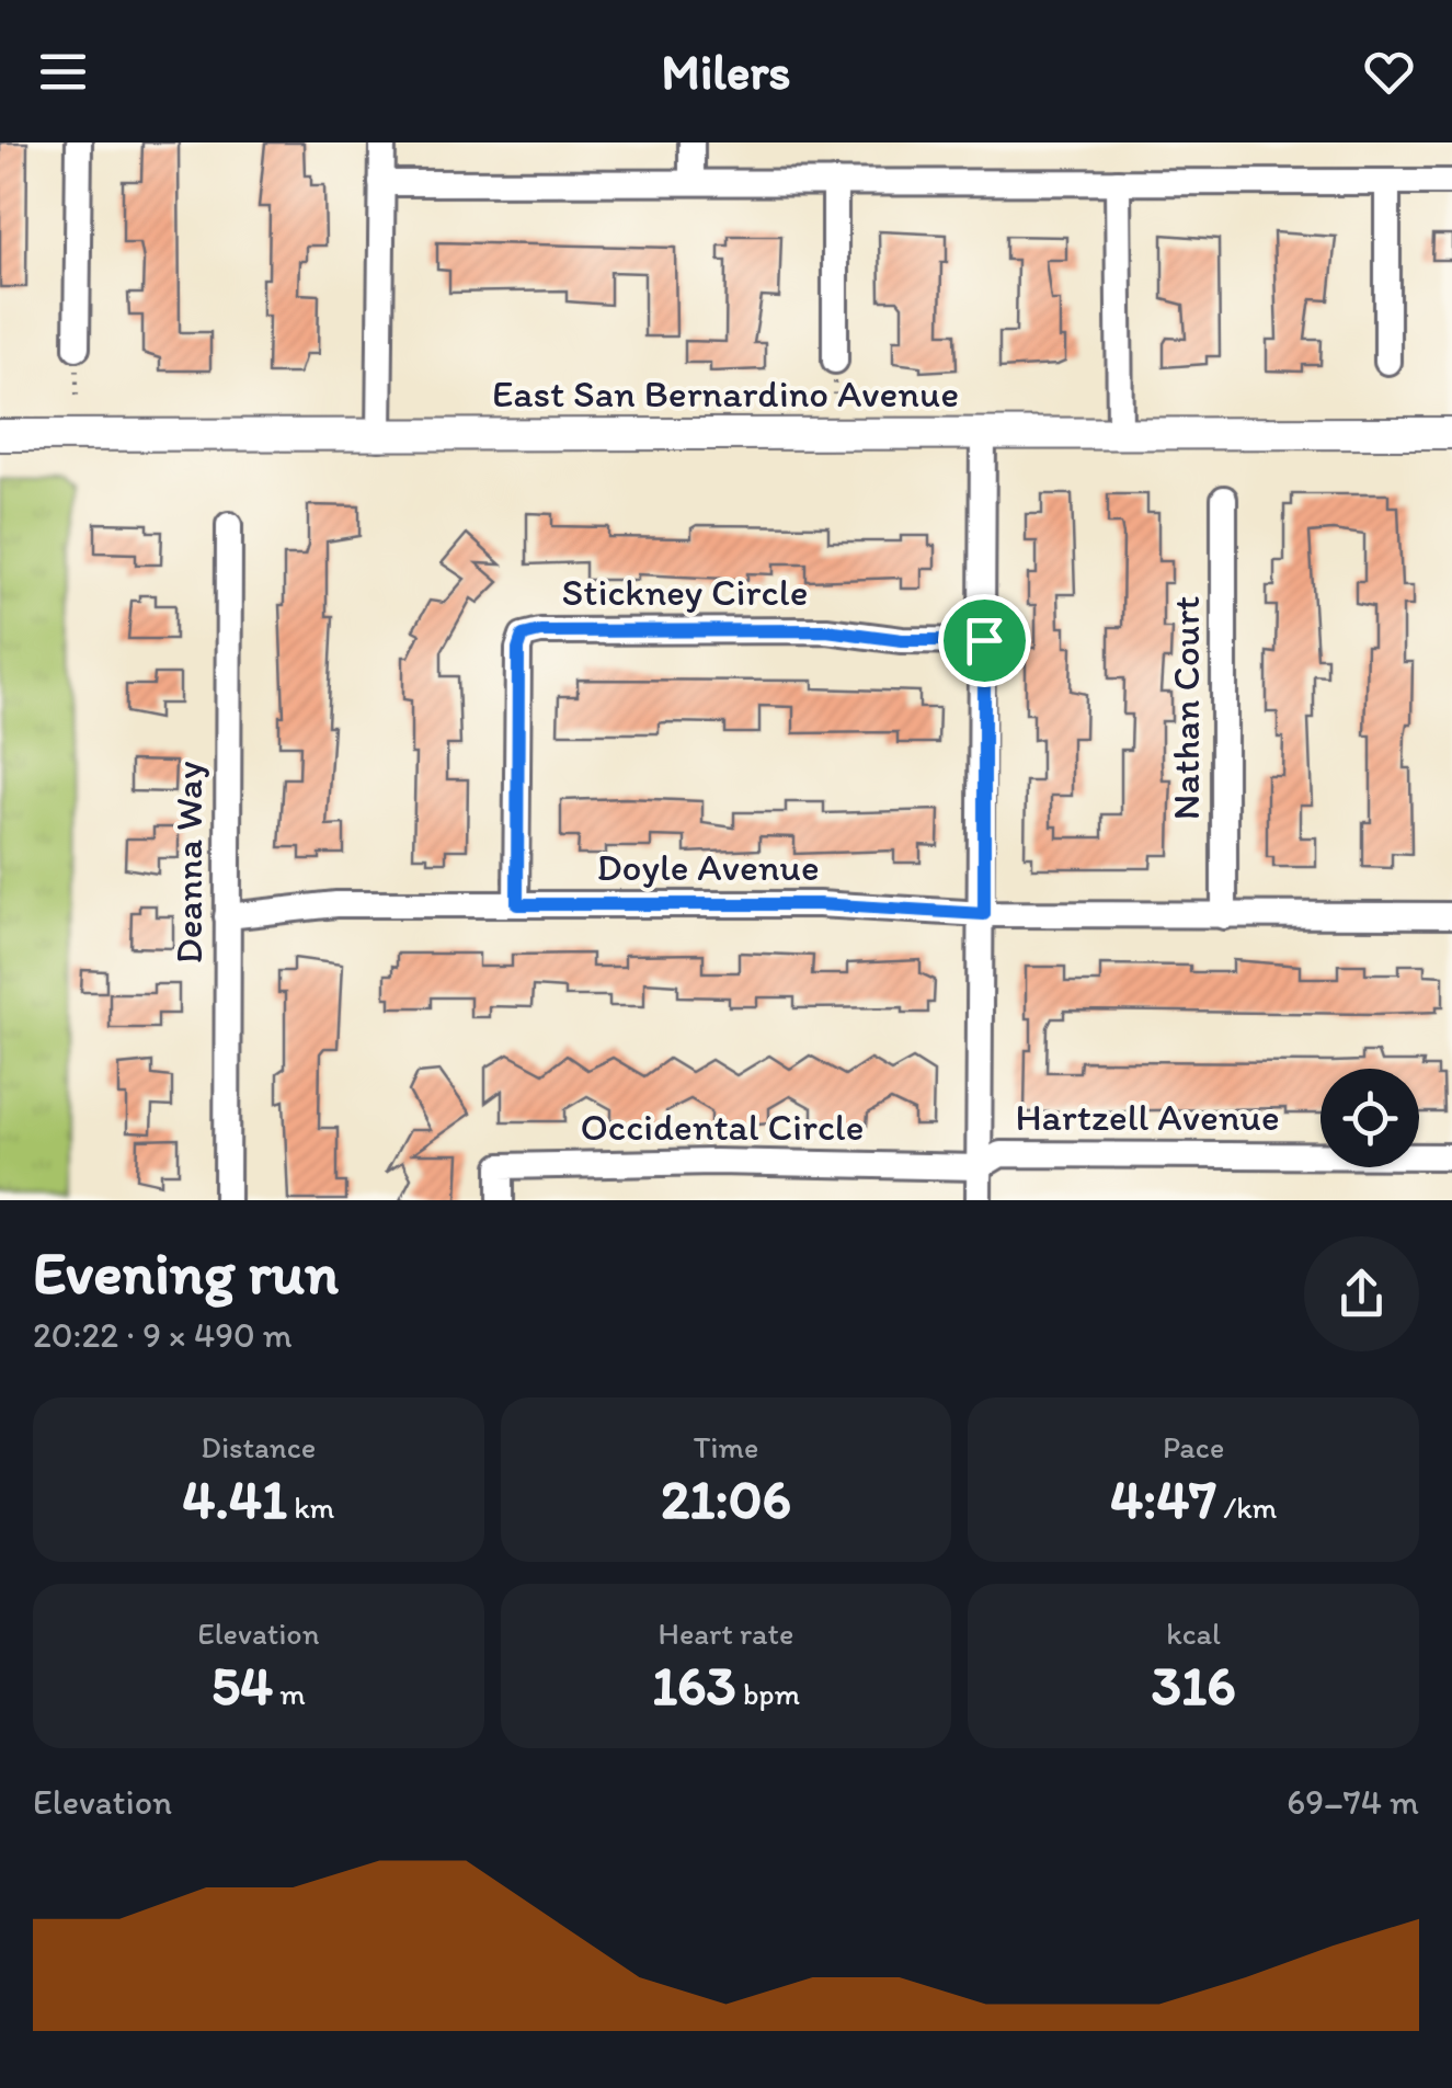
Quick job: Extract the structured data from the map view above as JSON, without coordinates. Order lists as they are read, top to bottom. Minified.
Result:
{"streets":{"street":["East San Bernardino Avenue","Stickney Circle","Nathan Court","Deanna Way","Doyle Avenue","Hartzell Avenue","Occidental Circle"]},"crossings":[["Stickney Circle","Doyle Avenue"],["Nathan Court","Doyle Avenue"],["Deanna Way","Doyle Avenue"],["Hartzell Avenue","Occidental Circle"]],"page":{"header":"Milers","heading":["Evening run","20:22 · 9 × 490 m"],"stats":[["Distance","4.41 km"],["Time","21:06"],["Pace","4:47 /km"],["Elevation","54 m"],["Heart rate","163 bpm"],["kcal","316"]],"chart":["Elevation","69–74 m"]}}
